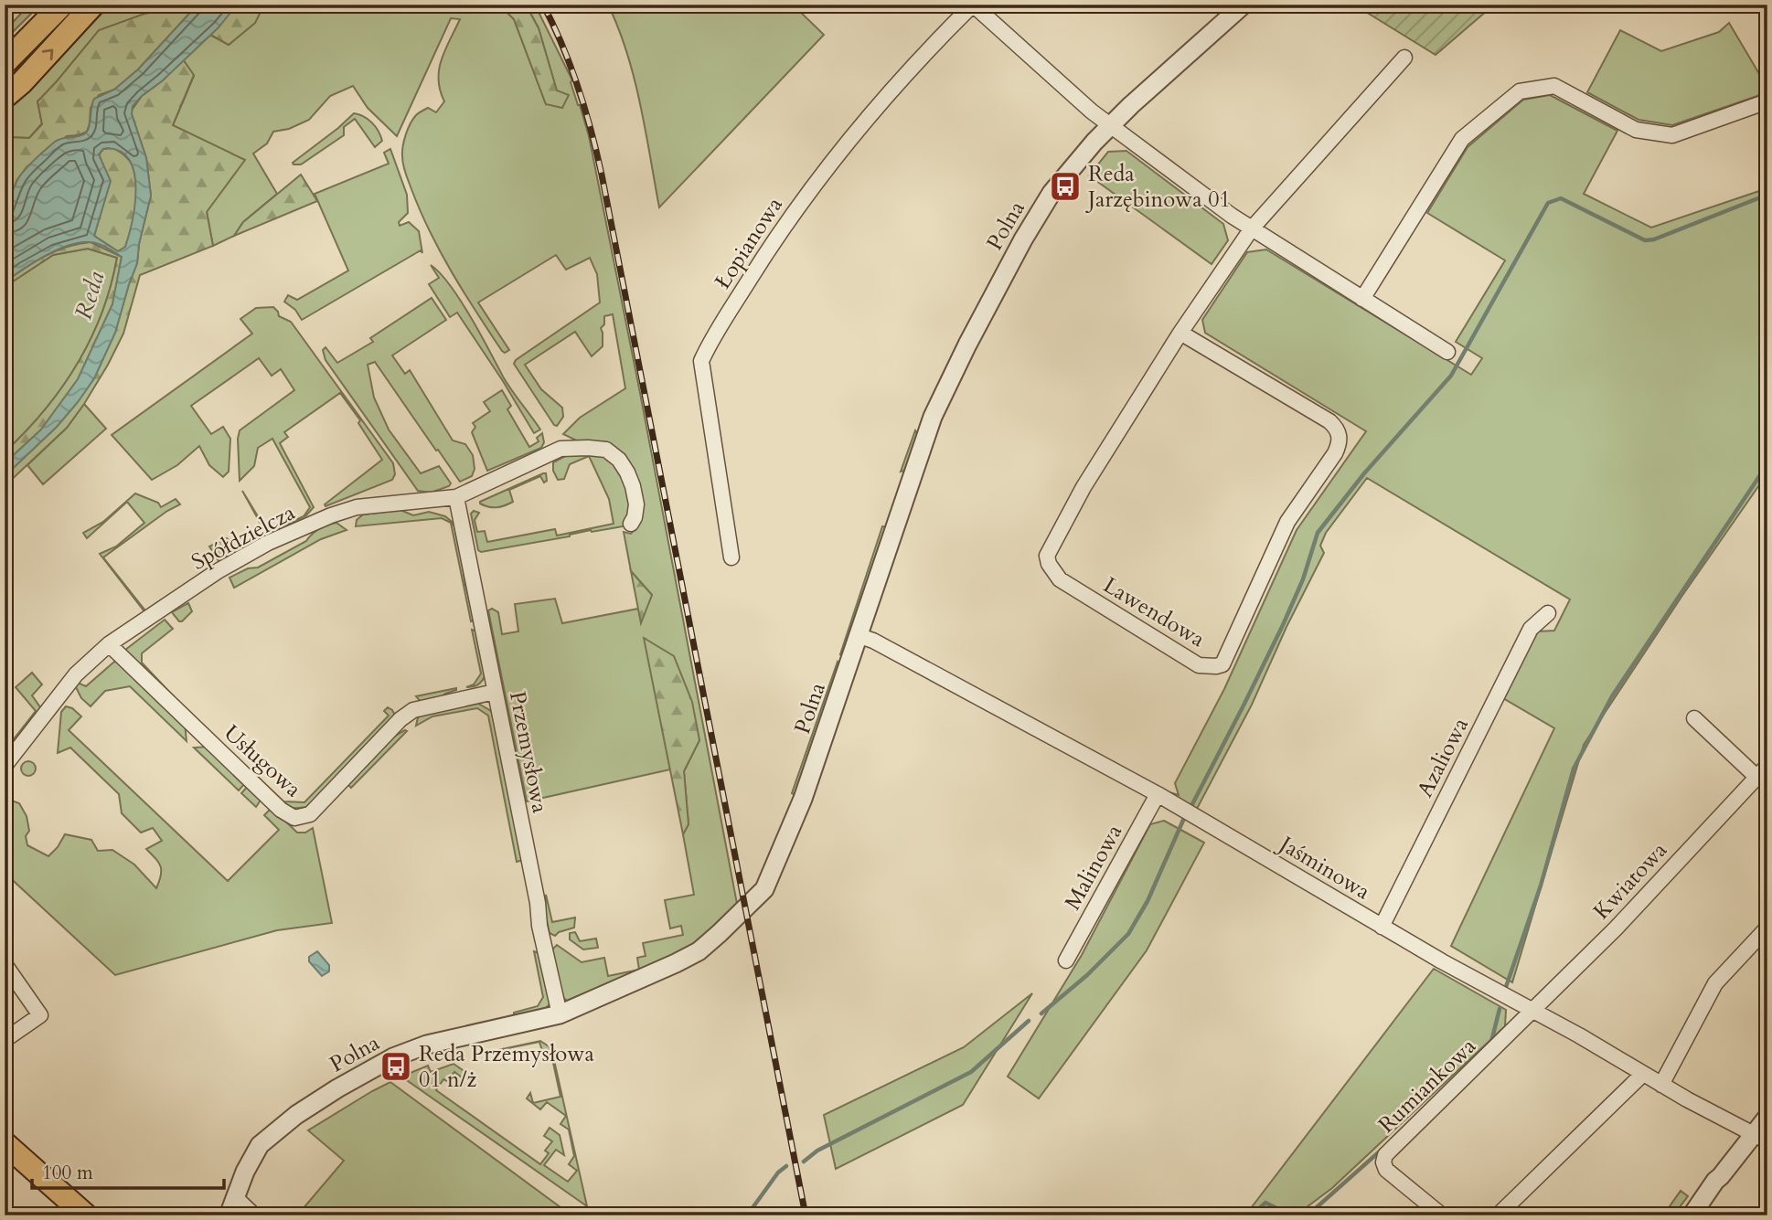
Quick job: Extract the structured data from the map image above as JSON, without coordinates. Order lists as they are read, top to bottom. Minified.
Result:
{"streets":{"street":["Polna","Łopianowa","Spółdzielcza","Lawendowa","Przemysłowa","Azaliowa","Usługowa","Malinowa","Jaśminowa","Kwiatowa","Rumiankowa"]},"crossings":[["Polna","Przemysłowa"],["Polna","Jaśminowa"],["Spółdzielcza","Przemysłowa"],["Spółdzielcza","Usługowa"],["Przemysłowa","Usługowa"],["Azaliowa","Jaśminowa"],["Malinowa","Jaśminowa"],["Jaśminowa","Kwiatowa"],["Jaśminowa","Rumiankowa"],["Kwiatowa","Rumiankowa"]],"water":["Reda"],"places":{"bus stop":["Reda Jarzębinowa 01","Reda Przemysłowa 01 n/ż"]},"scale_bar":"100 m"}
